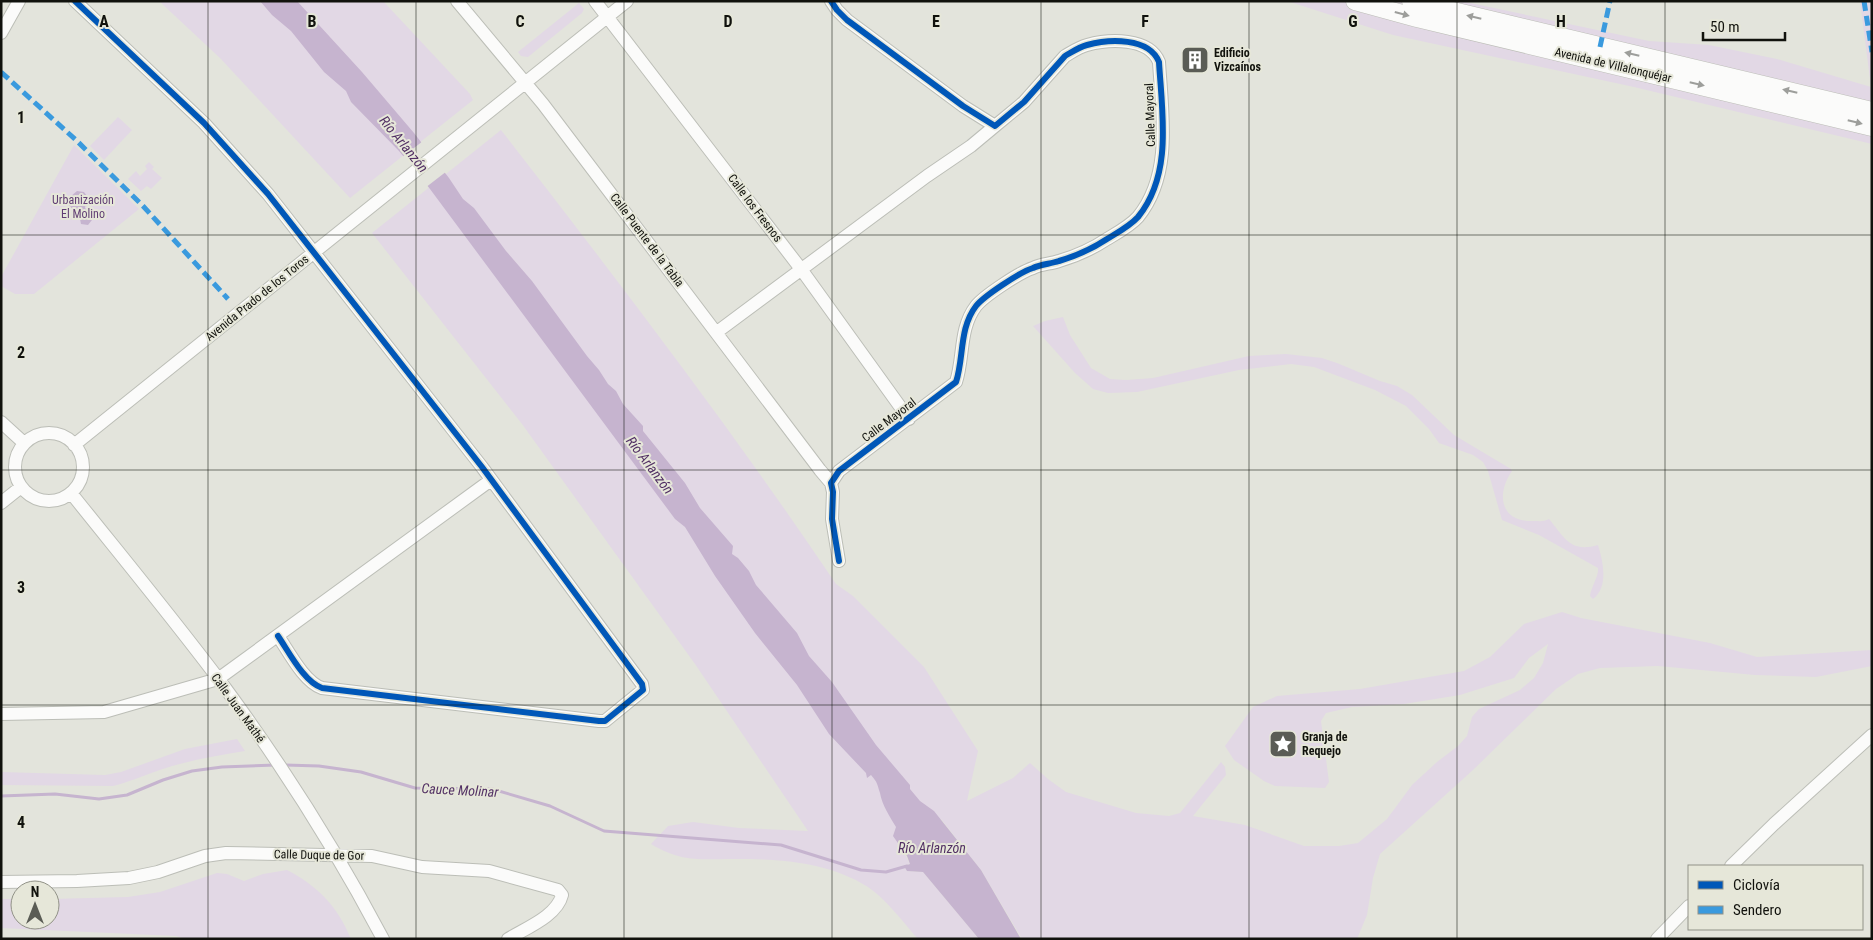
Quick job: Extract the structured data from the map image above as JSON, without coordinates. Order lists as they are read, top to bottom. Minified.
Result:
{"streets":{"street":["Avenida de Villalonquéjar","Calle Mayoral","Calle los Fresnos","Calle Puente de la Tabla","Avenida Prado de los Toros","Calle Juan Mathé","Calle Duque de Gor"]},"crossings":[["Calle Mayoral","Calle los Fresnos"],["Calle Mayoral","Calle Puente de la Tabla"],["Calle los Fresnos","Avenida Prado de los Toros"],["Calle Puente de la Tabla","Avenida Prado de los Toros"],["Avenida Prado de los Toros","Calle Juan Mathé"],["Calle Juan Mathé","Calle Duque de Gor"]],"water":["Río Arlanzón","Cauce Molinar"],"parks":["Urbanización El Molino"],"places":{"building":["Edificio Vizcaínos"],"place":["Granja de Requejo"]},"legend":["Ciclovía","Sendero"],"scale_bar":"50 m","north":"top","grid":{"columns":["A","B","C","D","E","F","G","H"],"rows":["1","2","3","4"]}}
